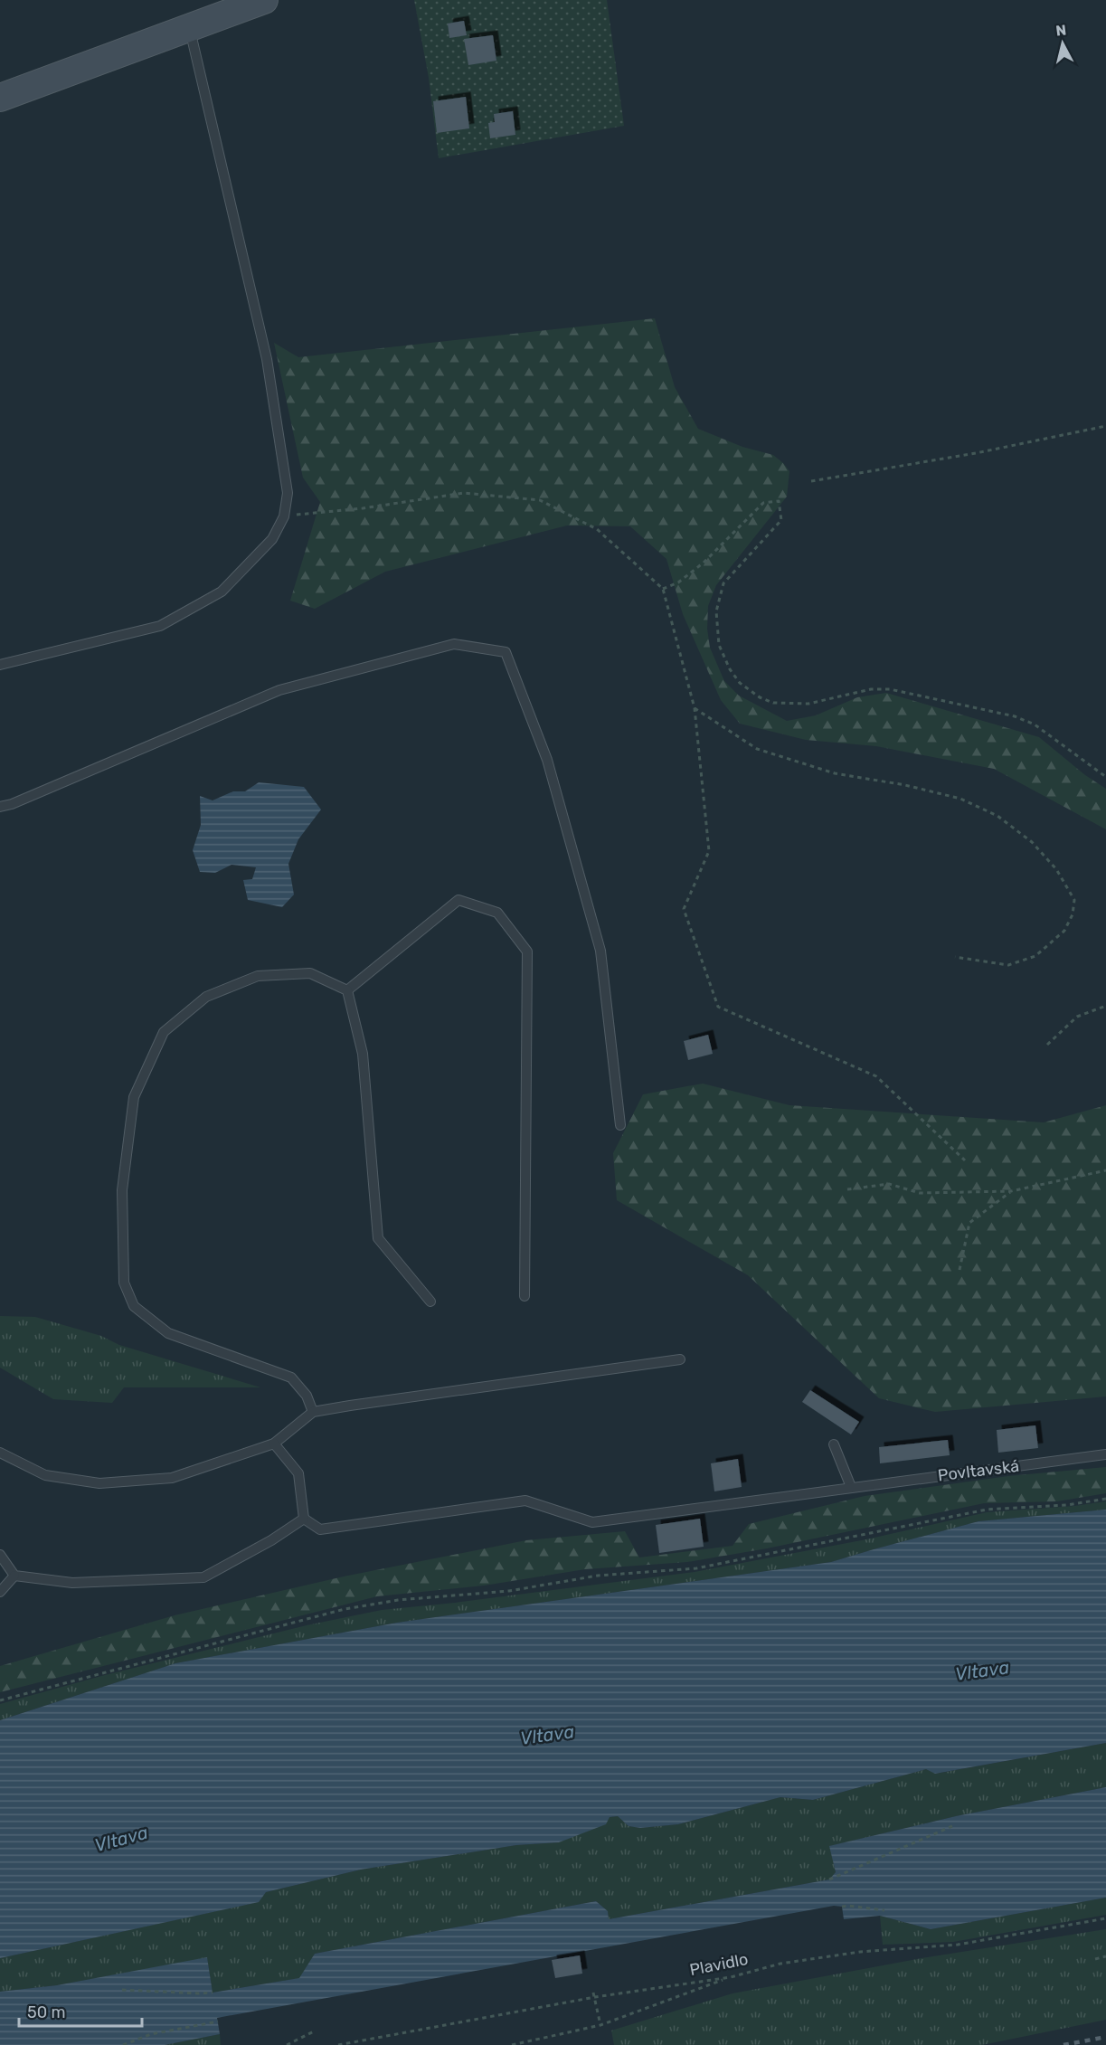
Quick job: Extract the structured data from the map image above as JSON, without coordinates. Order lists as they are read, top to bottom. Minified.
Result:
{"streets":{"lane":["Povltavská"],"path":["Plavidlo"]},"water":["Vltava"],"scale_bar":"50 m","north":"top"}
